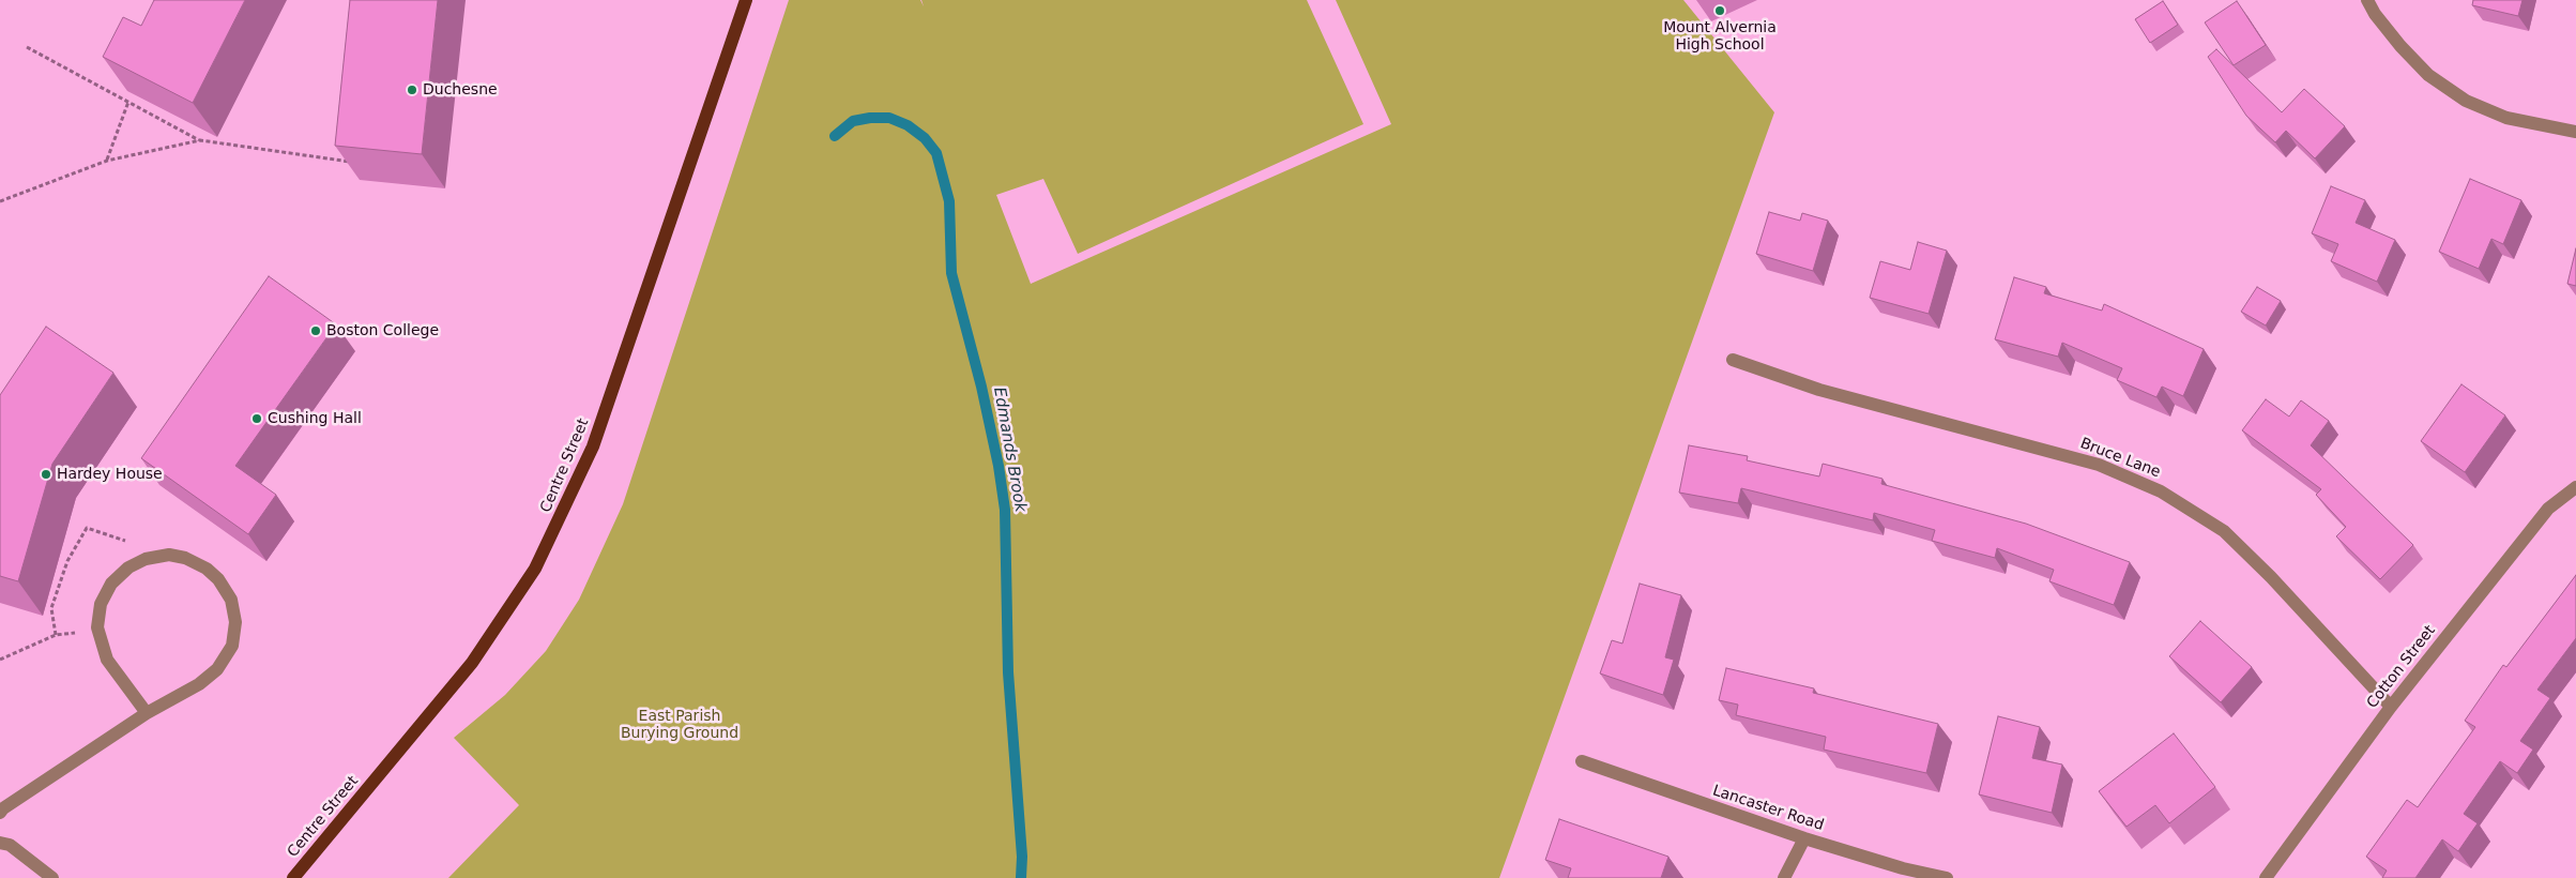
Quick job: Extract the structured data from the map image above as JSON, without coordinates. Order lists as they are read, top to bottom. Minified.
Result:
{"streets":{"main road":["Centre Street"],"street":["Bruce Lane","Cotton Street","Lancaster Road"]},"crossings":[["Bruce Lane","Cotton Street"]],"water":["Edmands Brook"],"parks":["East Parish Burying Ground"],"places":["Mount Alvernia High School","Duchesne","Boston College","Cushing Hall","Hardey House"]}
